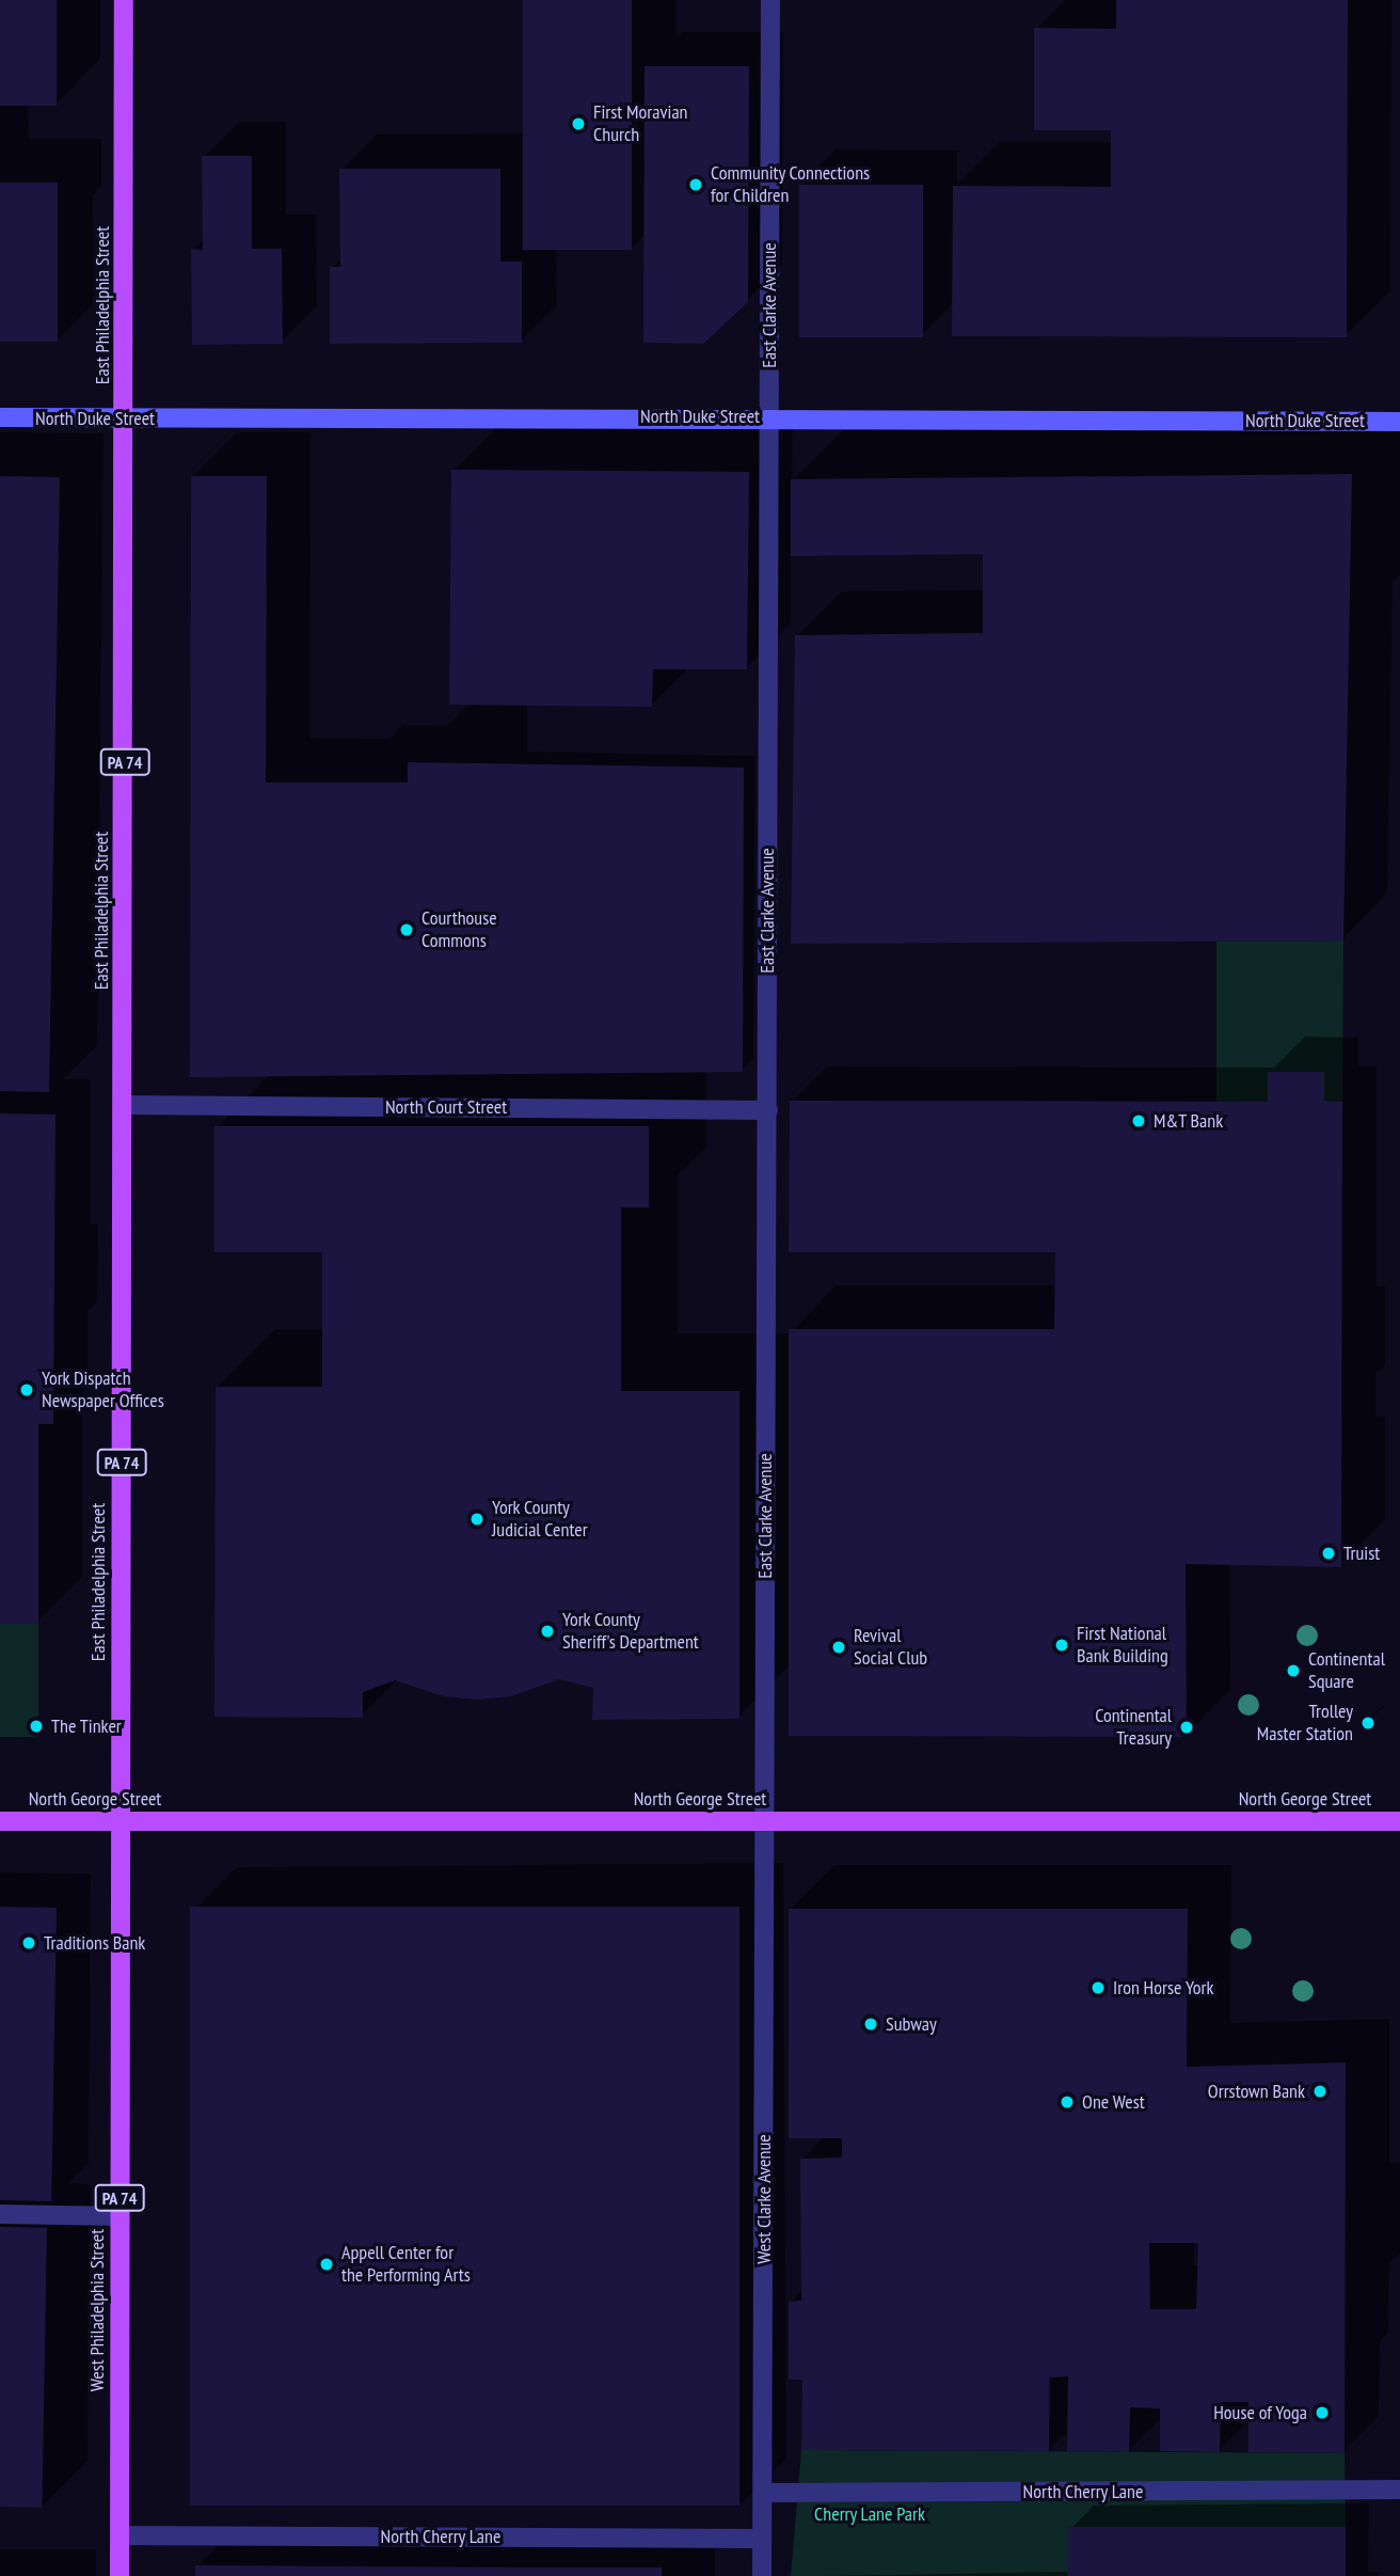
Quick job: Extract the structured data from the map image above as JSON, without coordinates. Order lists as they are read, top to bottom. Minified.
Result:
{"streets":{"main road":["East Philadelphia Street","PA 74","North George Street","West Philadelphia Street"],"street":["East Clarke Avenue","North Duke Street","North Court Street","West Clarke Avenue","North Cherry Lane"]},"crossings":[["East Philadelphia Street","North Duke Street"],["East Philadelphia Street","North Court Street"],["East Philadelphia Street","North George Street"],["East Philadelphia Street","West Philadelphia Street"],["East Clarke Avenue","North Duke Street"],["East Clarke Avenue","North Court Street"],["East Clarke Avenue","North George Street"],["East Clarke Avenue","West Clarke Avenue"],["North George Street","West Clarke Avenue"],["North George Street","West Philadelphia Street"],["West Clarke Avenue","North Cherry Lane"],["West Philadelphia Street","North Cherry Lane"]],"parks":["Cherry Lane Park"],"places":["First Moravian Church","Community Connections for Children","Courthouse Commons","M&T Bank","York Dispatch Newspaper Offices","York County Judicial Center","Truist","York County Sheriff's Department","First National Bank Building","Revival Social Club","Continental Square","Trolley Master Station","The Tinker","Continental Treasury","Traditions Bank","Iron Horse York","Subway","Orrstown Bank","One West","Appell Center for the Performing Arts","House of Yoga"]}
